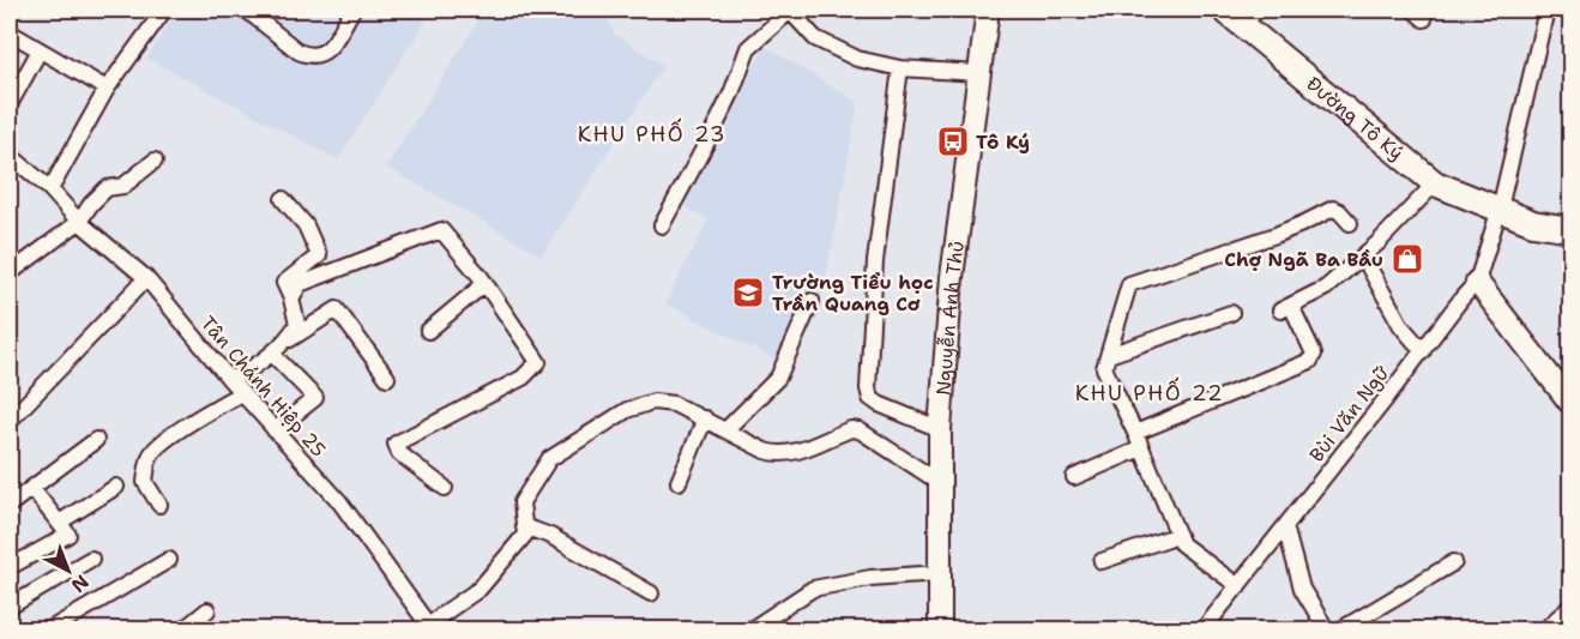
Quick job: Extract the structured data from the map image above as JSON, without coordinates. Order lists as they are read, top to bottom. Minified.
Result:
{"streets":{"main road":["Đường Tô Ký","Nguyễn Ảnh Thủ"],"street":["Tân Chánh Hiệp 25","Bùi Văn Ngữ"]},"crossings":[["Đường Tô Ký","Bùi Văn Ngữ"]],"districts":["KHU PHỐ 23","KHU PHỐ 22"],"places":{"bus stop":["Tô Ký"],"shop":["Chợ Ngã Ba Bầu"],"school or university":["Trường Tiểu học Trần Quang Cơ"]},"north":"bottom right"}
